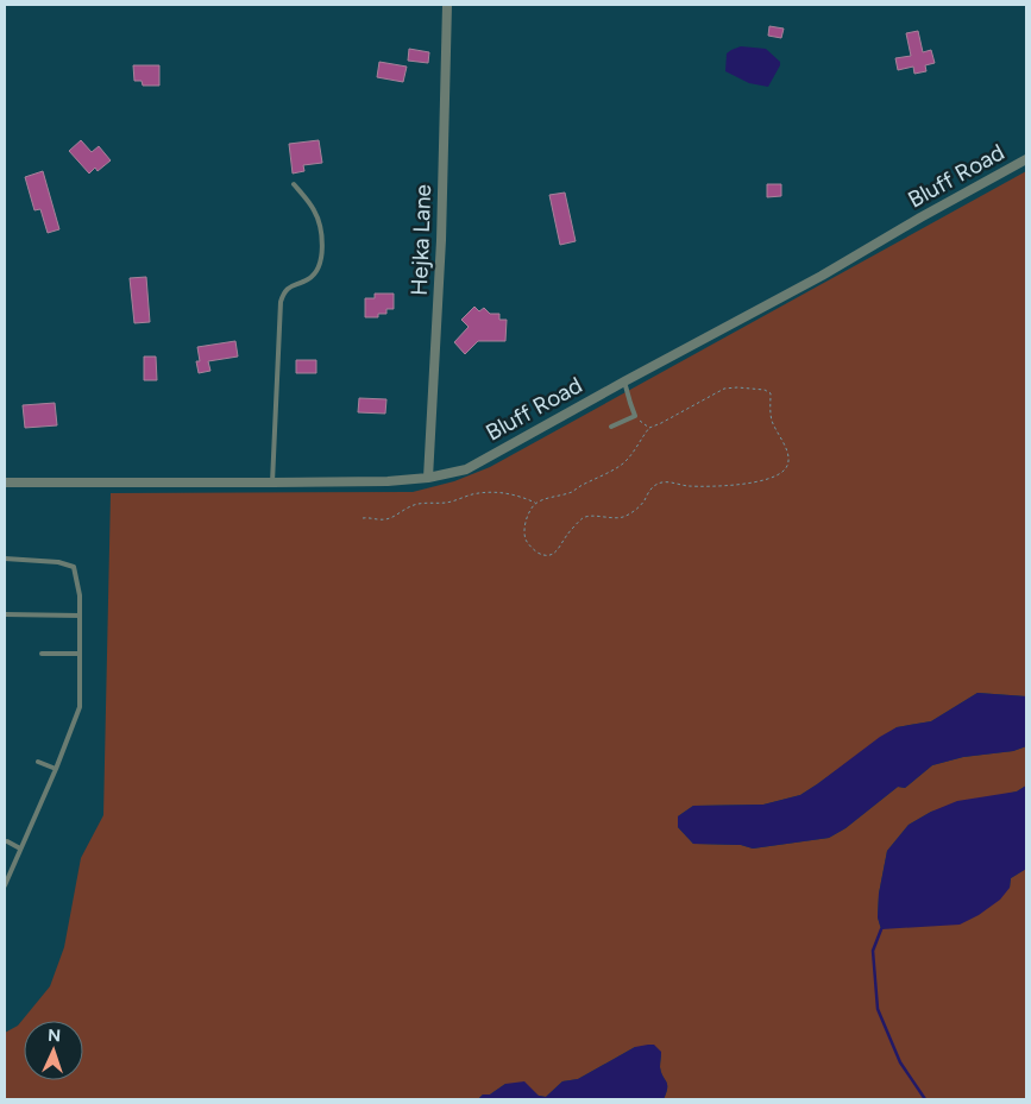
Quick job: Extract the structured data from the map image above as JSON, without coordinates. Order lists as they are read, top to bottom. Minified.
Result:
{"streets":{"street":["Bluff Road","Hejka Lane"]},"crossings":[["Bluff Road","Hejka Lane"]],"north":"top"}
